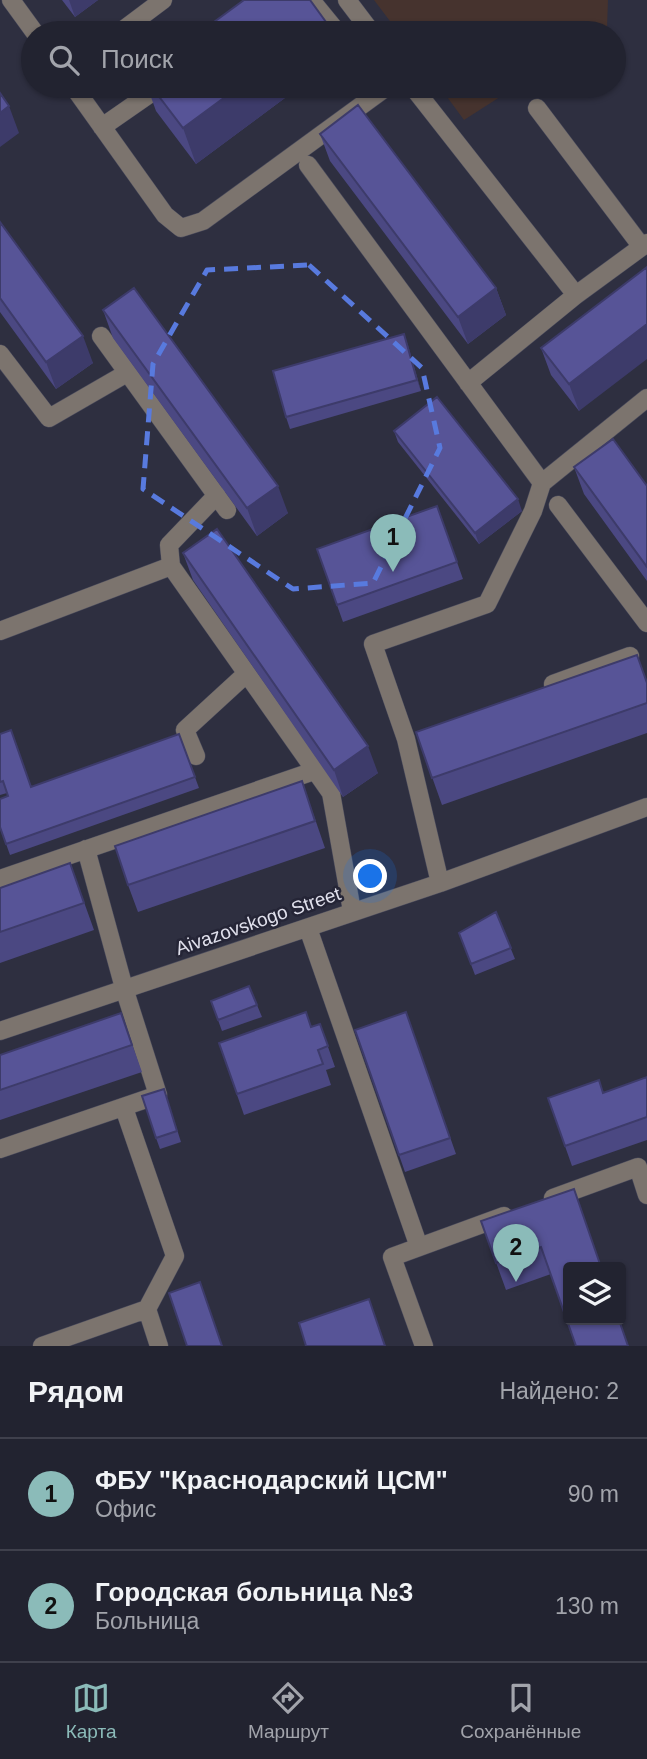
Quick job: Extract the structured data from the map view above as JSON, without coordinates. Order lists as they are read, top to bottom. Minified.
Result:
{"streets":{"street":["Aivazovskogo Street"]},"page":{"search":"Поиск","pins":["1","2"],"heading":["Рядом","Найдено: 2"],"list":[{"mark":"1","name":"ФБУ \"Краснодарский ЦСМ\"","note":"Офис","value":"90 m"},{"mark":"2","name":"Городская больница №3","note":"Больница","value":"130 m"}],"nav":["Карта","Маршрут","Сохранённые"]}}
